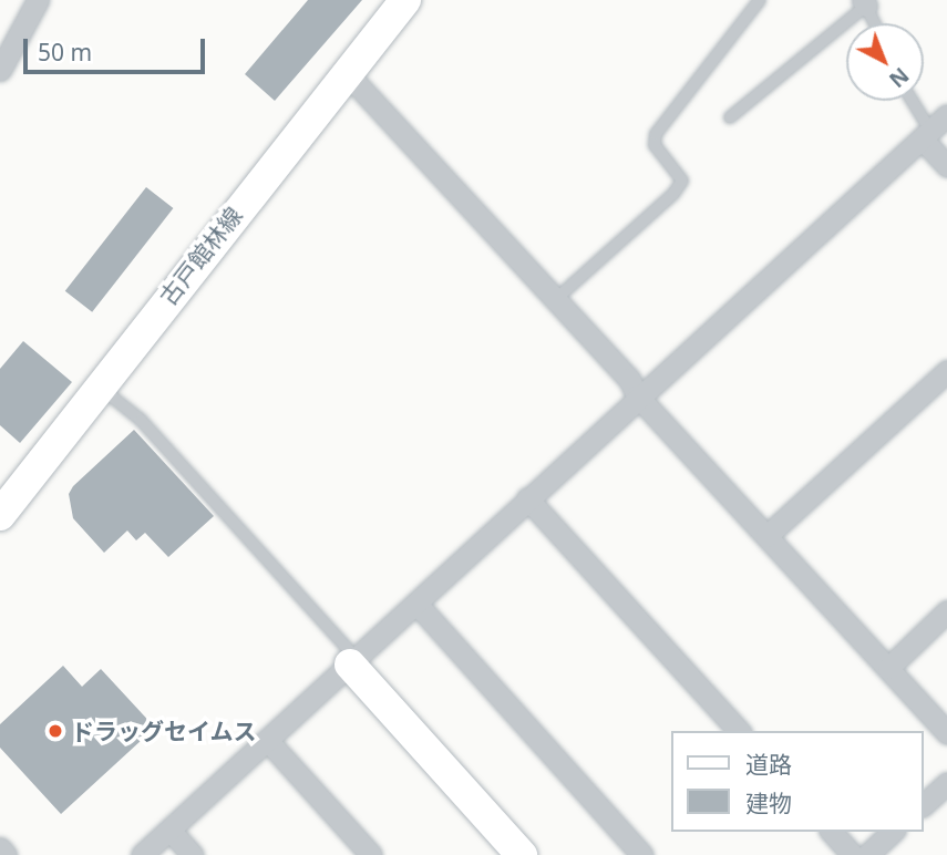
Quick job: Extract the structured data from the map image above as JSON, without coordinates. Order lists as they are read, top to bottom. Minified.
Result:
{"streets":{"main road":["古戸館林線"]},"places":["ドラッグセイムス"],"legend":["道路","建物"],"scale_bar":"50 m","north":"bottom right"}
